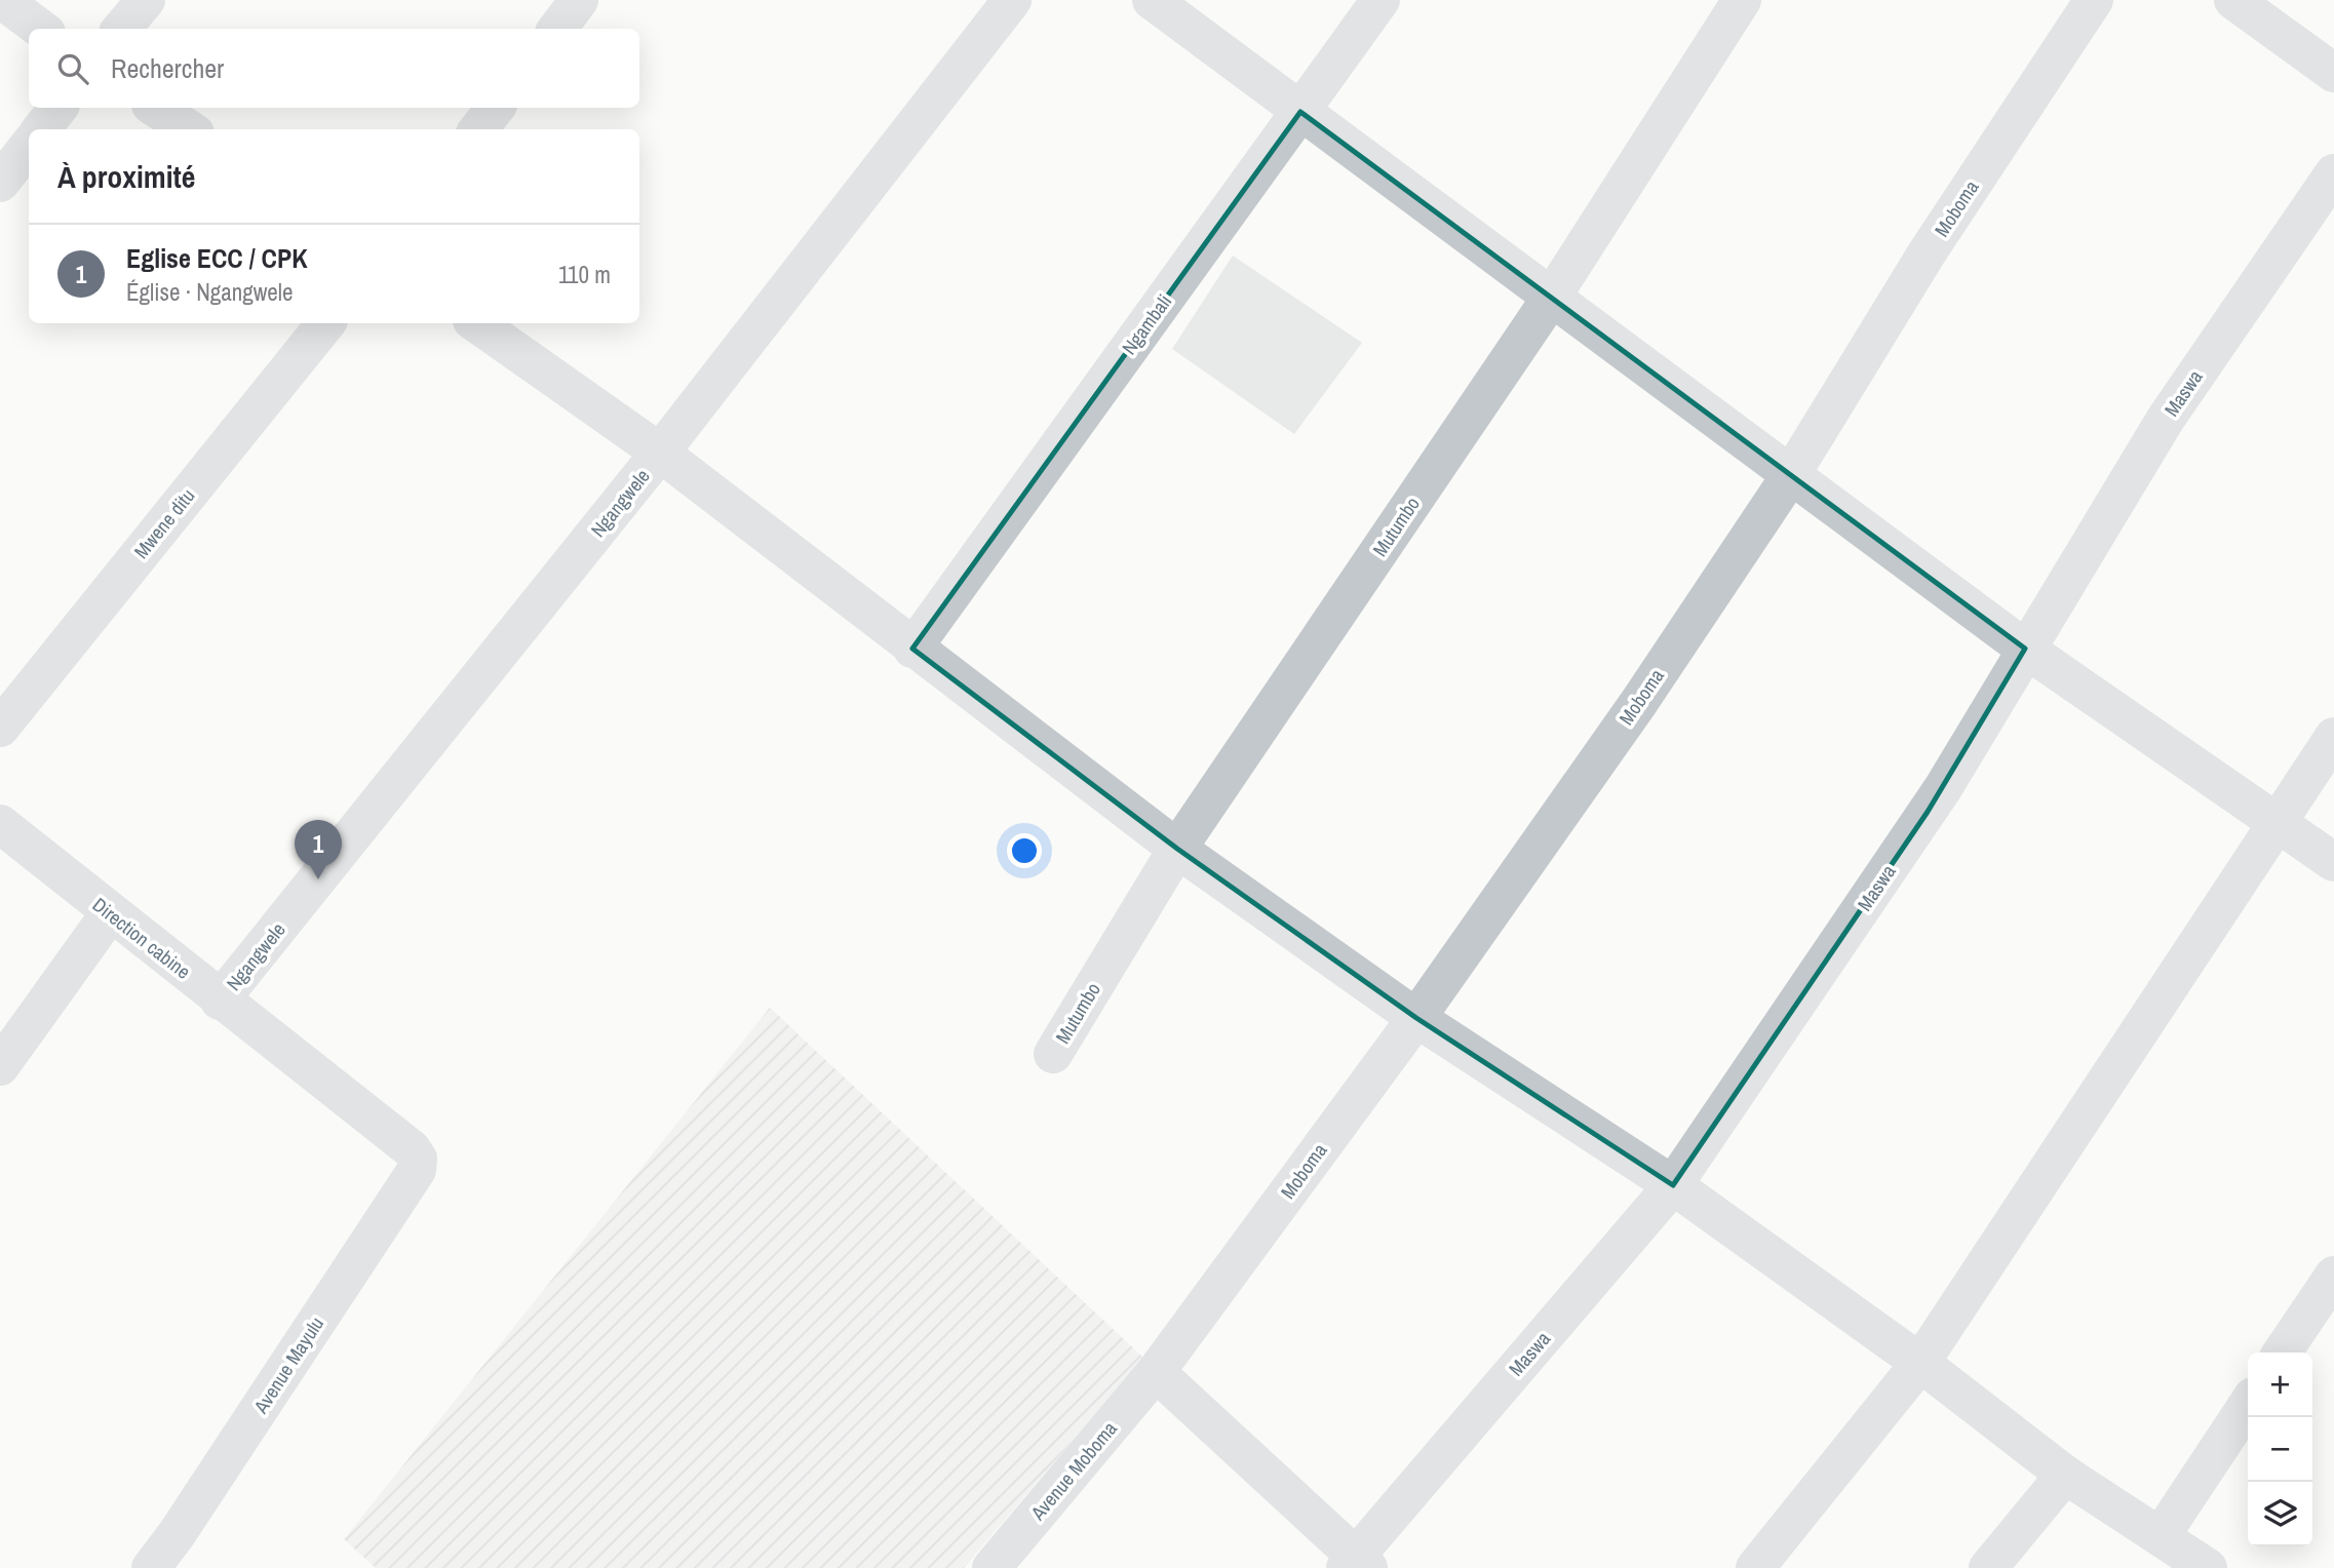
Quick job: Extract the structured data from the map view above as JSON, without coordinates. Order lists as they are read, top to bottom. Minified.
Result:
{"streets":{"street":["Moboma","Ngambali","Maswa","Ngangwele","Mwene ditu","Mutumbo","Direction cabine","Avenue Mayulu","Avenue Moboma"]},"crossings":[["Moboma","Avenue Moboma"],["Ngangwele","Direction cabine"],["Direction cabine","Avenue Mayulu"]],"page":{"search":"Rechercher","heading":"À proximité","list":[{"mark":"1","name":"Eglise ECC / CPK","note":"Église · Ngangwele","value":"110 m"}],"pins":"1","map_buttons":["+","−"]}}
